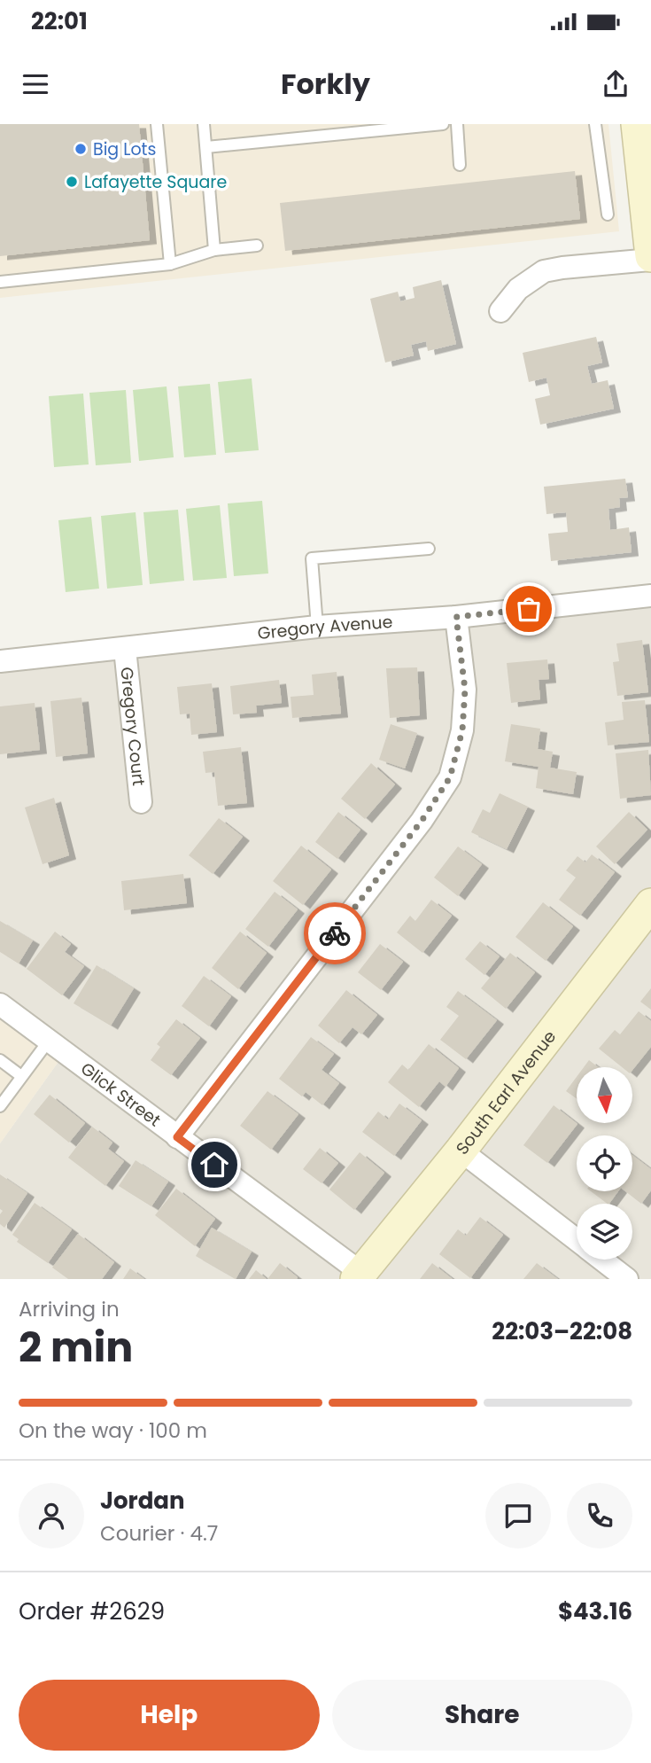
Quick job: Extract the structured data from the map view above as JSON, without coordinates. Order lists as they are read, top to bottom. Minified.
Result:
{"streets":{"street":["Gregory Avenue","Gregory Court","South Earl Avenue","Glick Street"]},"crossings":[["Gregory Avenue","Gregory Court"],["South Earl Avenue","Glick Street"]],"places":["Big Lots","Lafayette Square"],"north":"bottom","page":{"status":"22:01","header":"Forkly","heading":["2 min","Arriving in","22:03–22:08"],"panel":["Jordan","Courier · 4.7","Order #2629","$43.16"],"bar":"On the way · 100 m","buttons":["Help","Share"]}}
